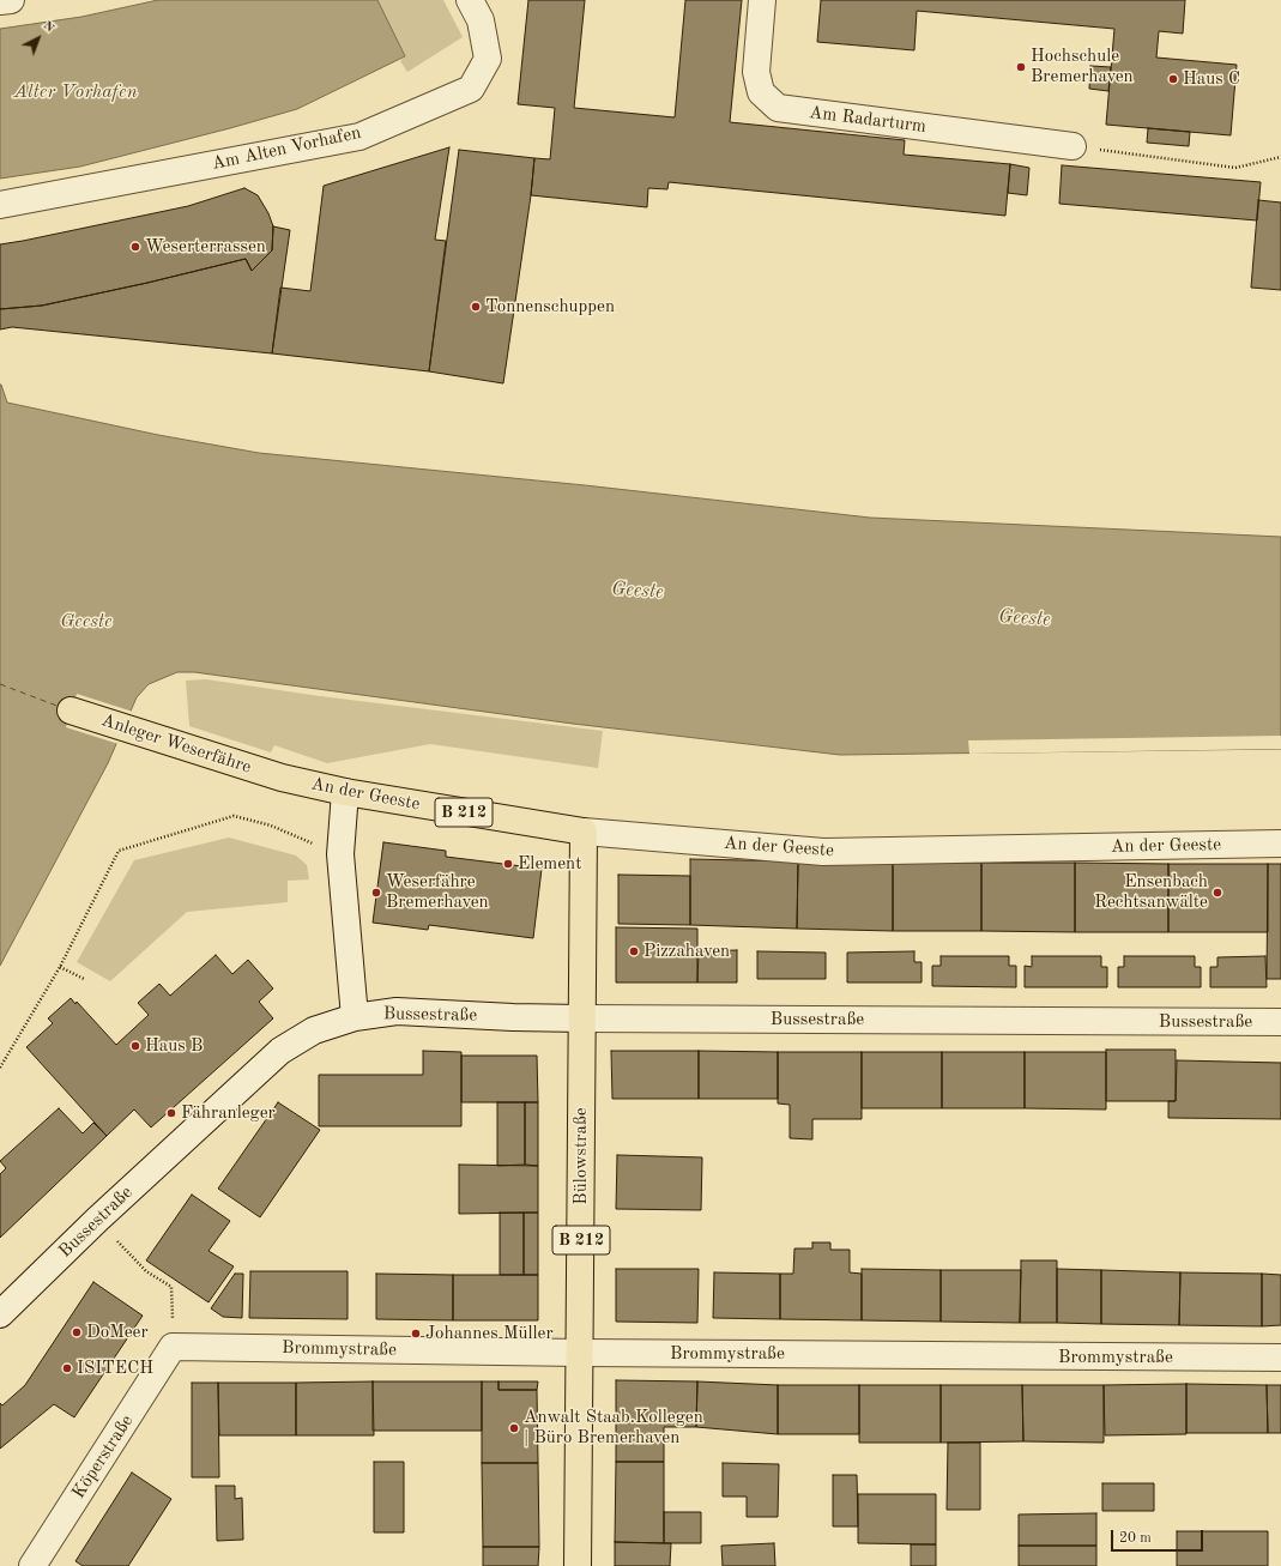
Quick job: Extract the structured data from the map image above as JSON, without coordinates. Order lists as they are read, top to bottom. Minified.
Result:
{"streets":{"main road":["Anleger Weserfähre","An der Geeste","B 212","Bülowstraße"],"street":["Am Radarturm","Am Alten Vorhafen","Bussestraße","Brommystraße","Köperstraße"]},"crossings":[["Anleger Weserfähre","An der Geeste"],["An der Geeste","Bülowstraße"],["Bussestraße","Bülowstraße"],["Bülowstraße","Brommystraße"],["Brommystraße","Köperstraße"]],"water":["Alter Vorhafen","Geeste"],"places":["Hochschule Bremerhaven","Haus C","Weserterrassen","Tonnenschuppen","Element","Weserfähre Bremerhaven","Ensenbach Rechtsanwälte","Pizzahaven","Haus B","Fähranleger","DoMeer","Johannes Müller","ISITECH","Anwalt Staab.Kollegen | Büro Bremerhaven"],"scale_bar":"20 m","north":"top right"}
